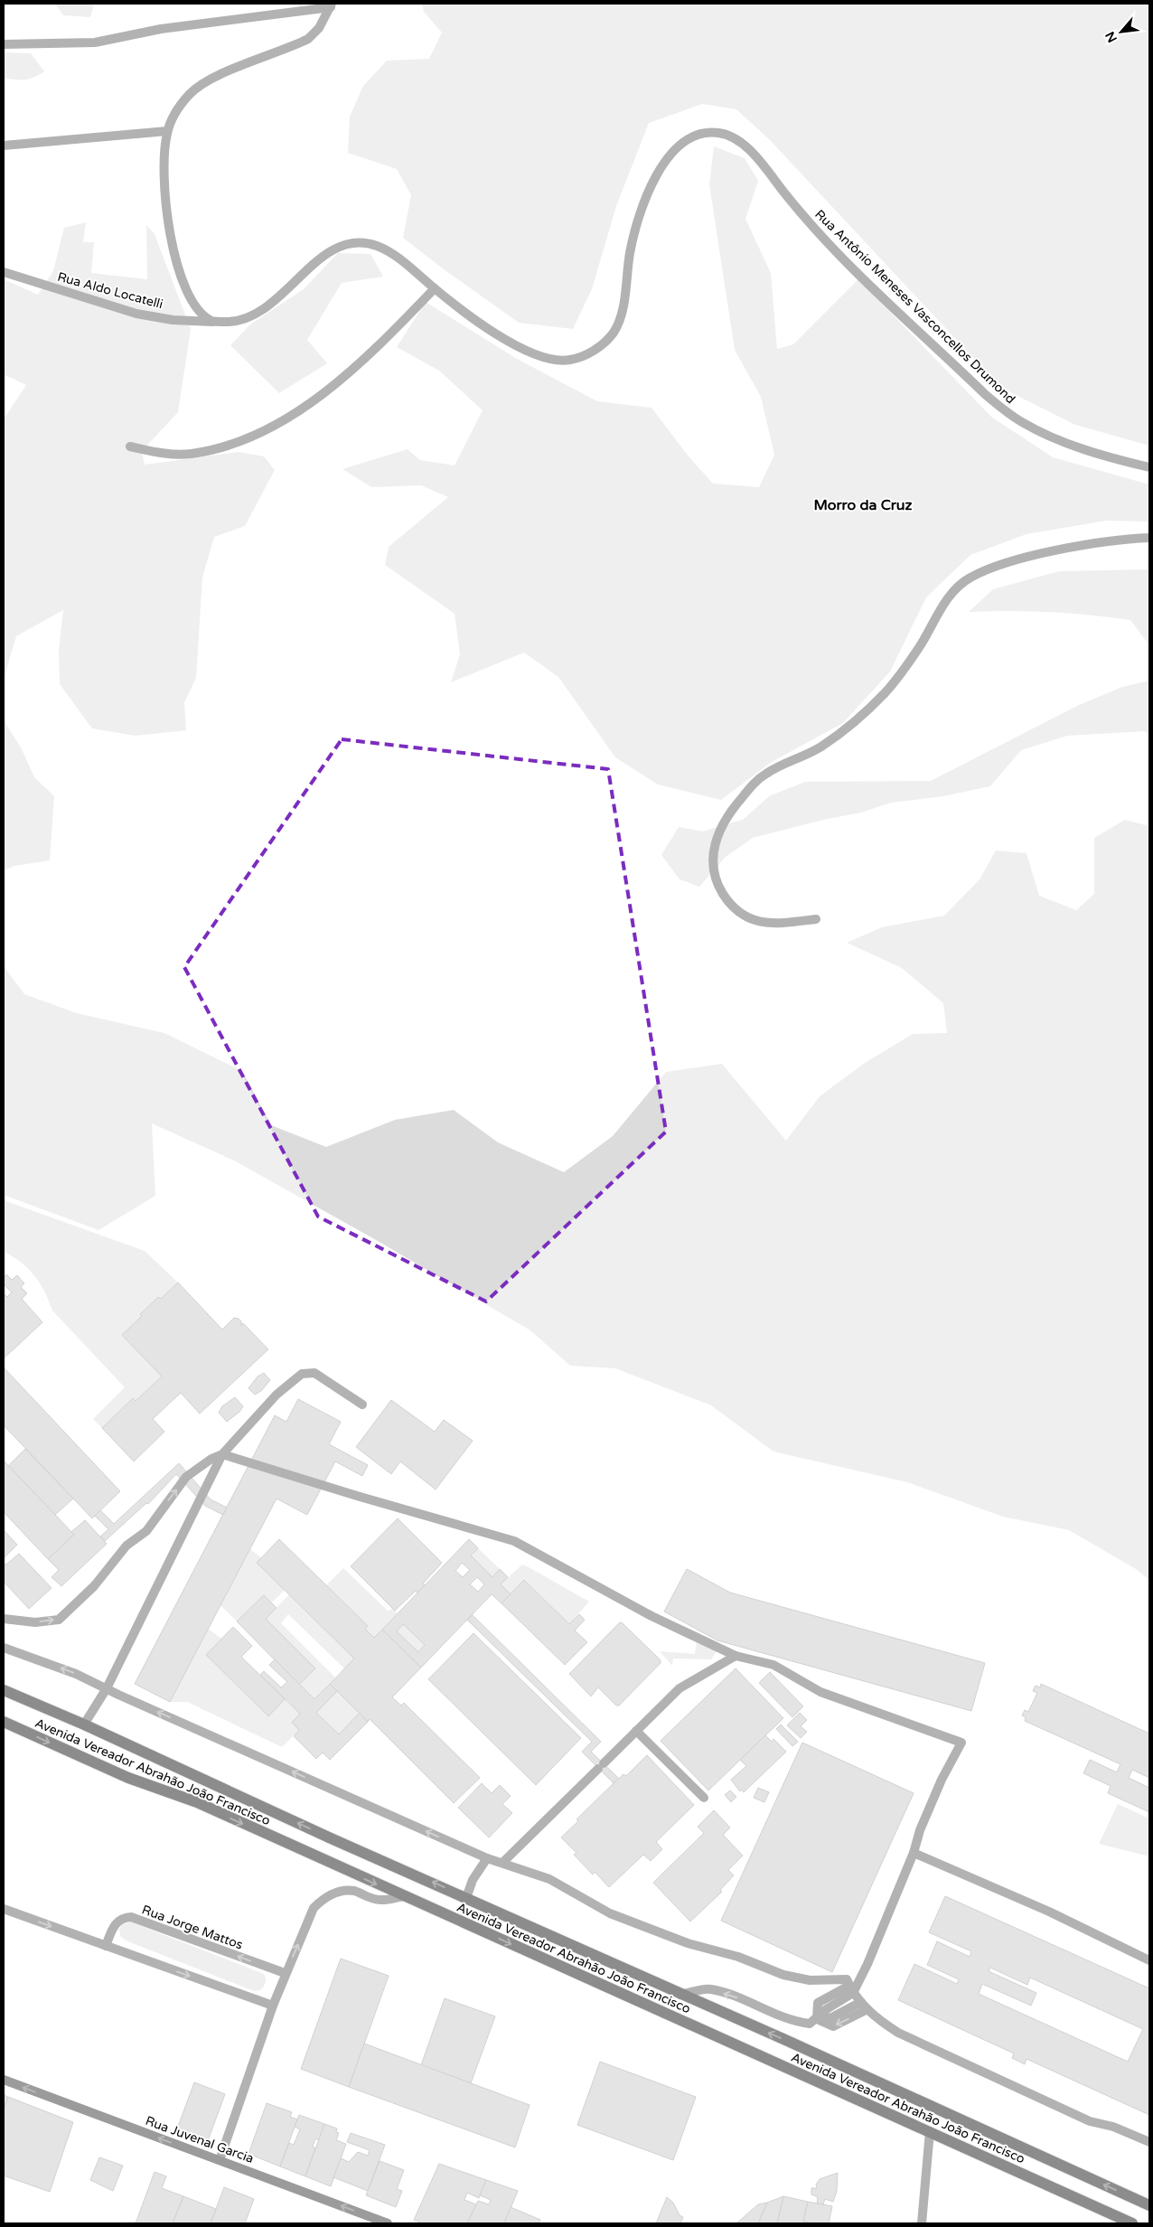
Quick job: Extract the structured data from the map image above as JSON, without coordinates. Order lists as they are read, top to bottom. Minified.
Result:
{"streets":{"main road":["Avenida Vereador Abrahão João Francisco","Rua Juvenal Garcia"],"street":["Rua Aldo Locatelli","Rua Antônio Meneses Vasconcellos Drumond","Rua Jorge Mattos"]},"crossings":[["Rua Aldo Locatelli","Rua Antônio Meneses Vasconcellos Drumond"]],"one_way":["Rua Juvenal Garcia"],"districts":["Morro da Cruz"],"north":"bottom left"}
